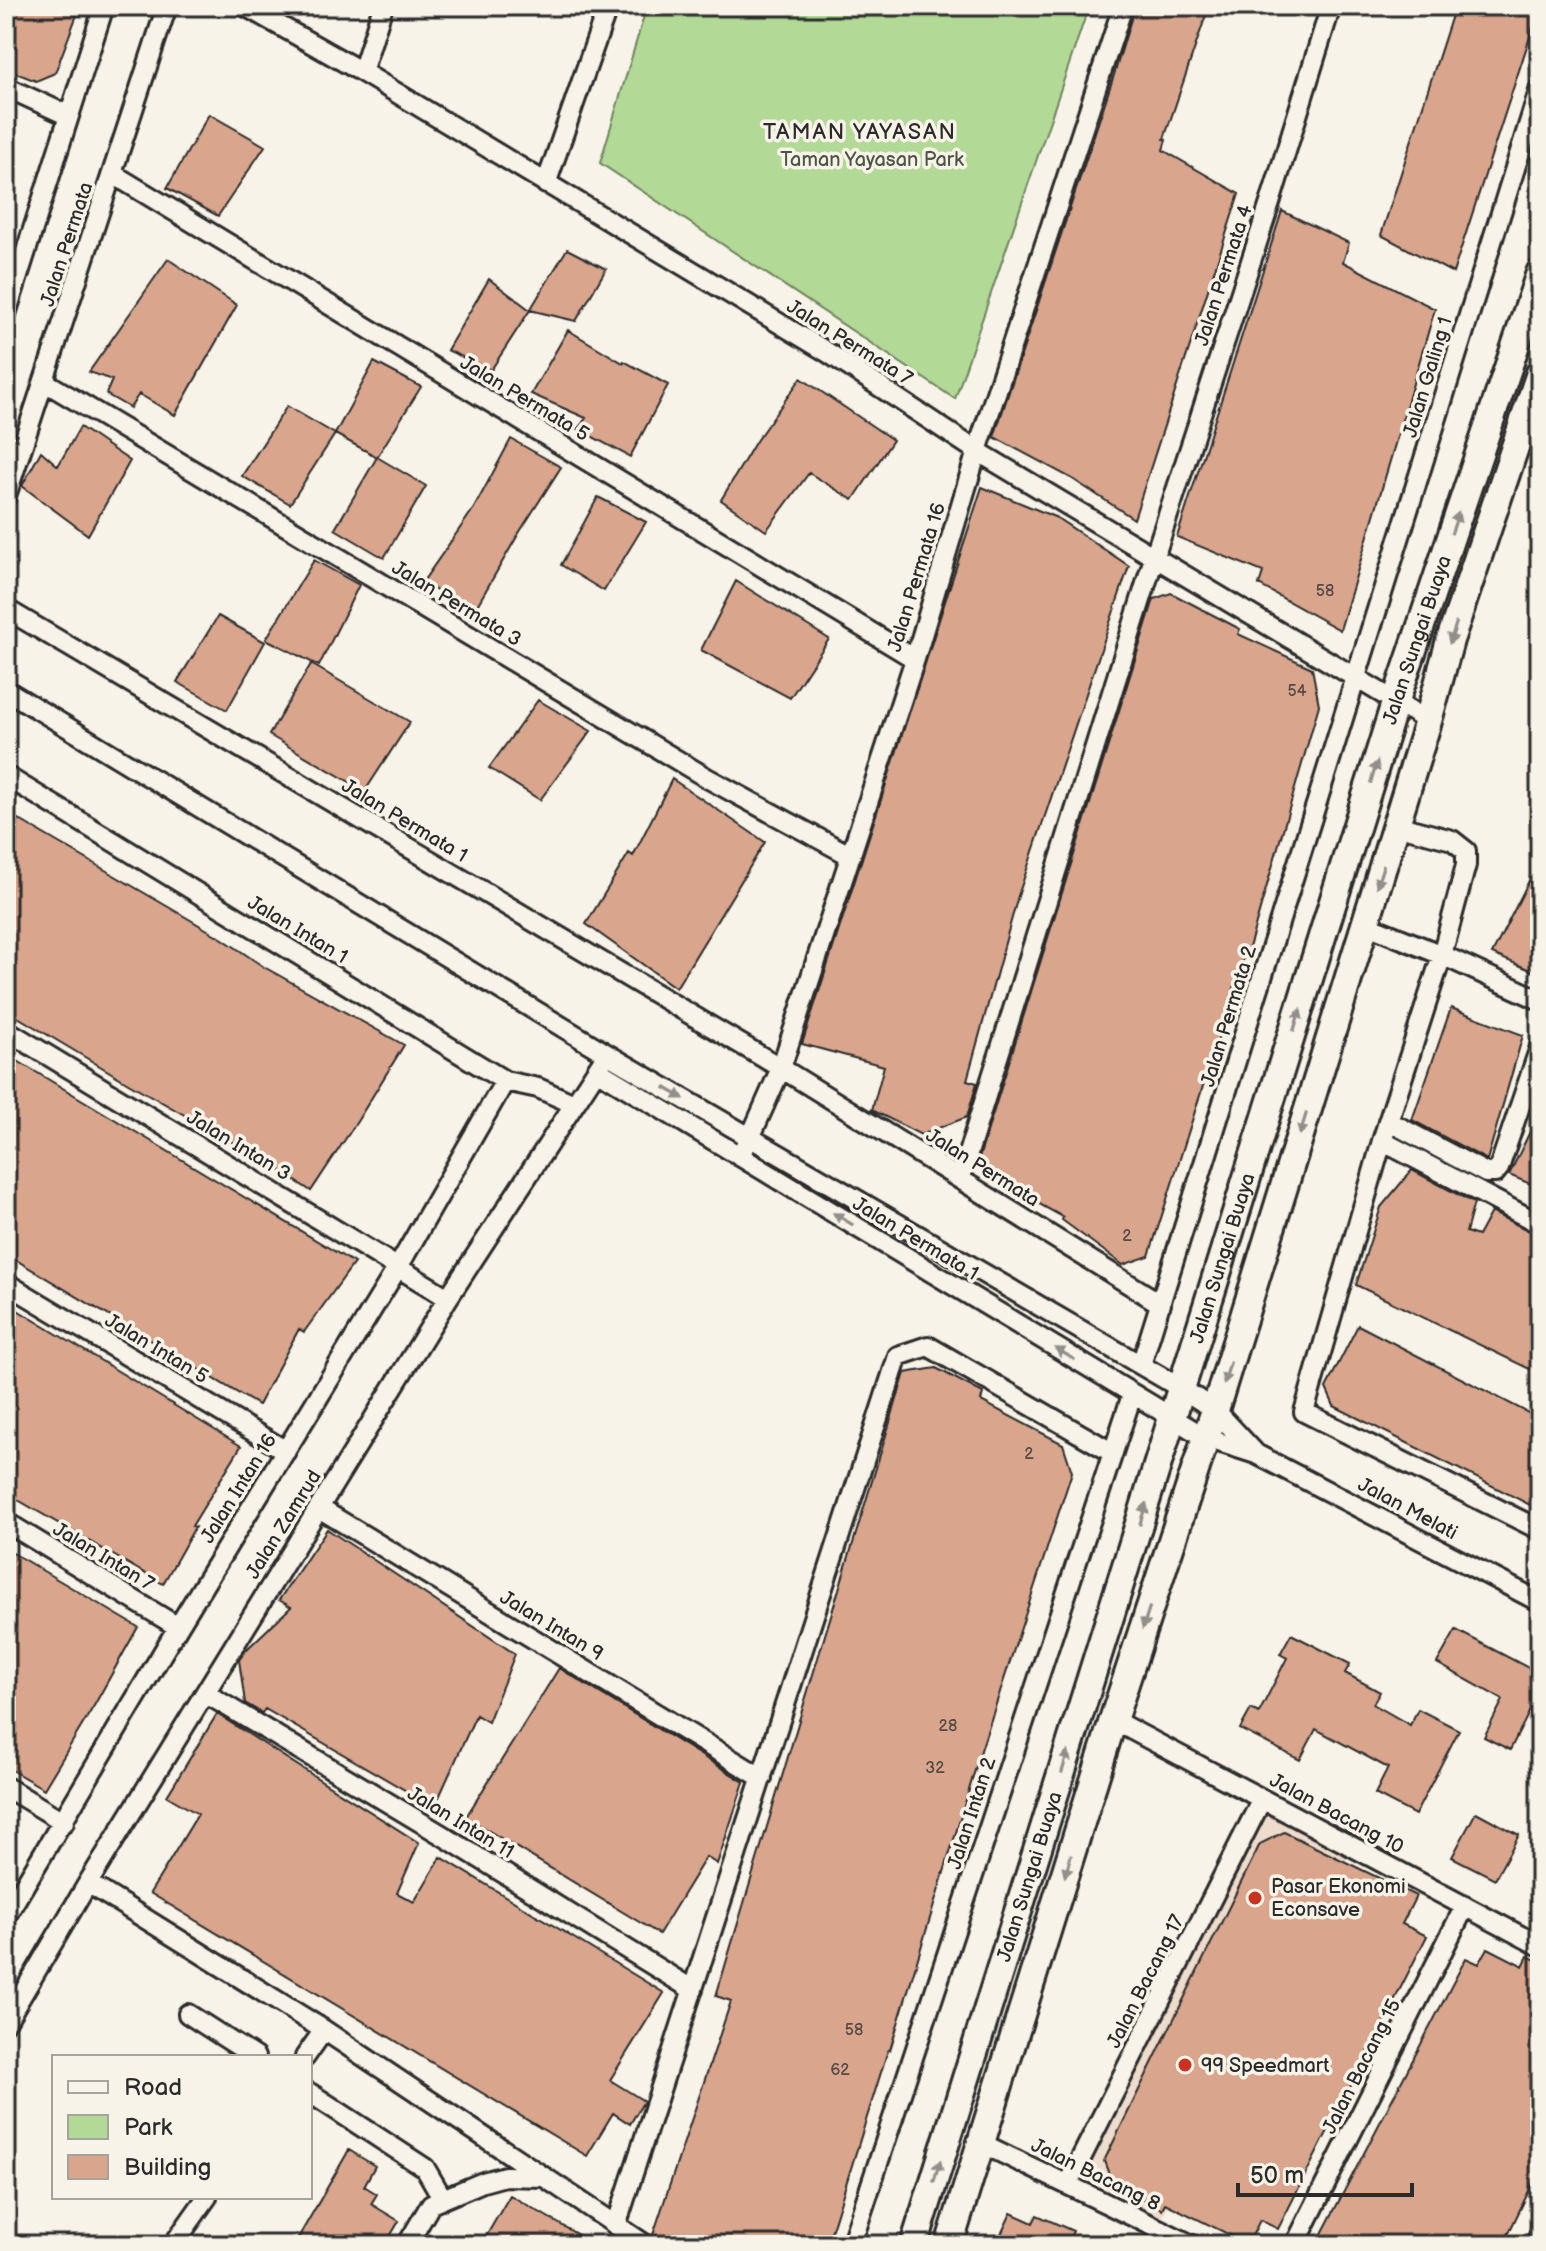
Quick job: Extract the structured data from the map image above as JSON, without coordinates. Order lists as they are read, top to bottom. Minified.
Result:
{"streets":{"street":["Jalan Permata","Jalan Permata 4","Jalan Permata 7","Jalan Galing 1","Jalan Permata 5","Jalan Permata 16","Jalan Permata 3","Jalan Sungai Buaya","Jalan Permata 1","Jalan Intan 1","Jalan Permata 2","Jalan Intan 3","Jalan Intan 5","Jalan Intan 16","Jalan Melati","Jalan Zamrud","Jalan Intan 7","Jalan Intan 9","Jalan Intan 2","Jalan Bacang 10","Jalan Intan 11","Jalan Bacang 17","Jalan Bacang 15","Jalan Bacang 8"]},"crossings":[["Jalan Permata","Jalan Permata 5"],["Jalan Permata","Jalan Permata 16"],["Jalan Permata","Jalan Permata 3"],["Jalan Permata","Jalan Permata 1"],["Jalan Permata","Jalan Permata 2"],["Jalan Permata 4","Jalan Permata 7"],["Jalan Permata 7","Jalan Galing 1"],["Jalan Permata 7","Jalan Permata 16"],["Jalan Permata 7","Jalan Sungai Buaya"],["Jalan Permata 7","Jalan Permata 2"],["Jalan Galing 1","Jalan Permata 2"],["Jalan Permata 5","Jalan Permata 16"],["Jalan Permata 16","Jalan Permata 3"],["Jalan Permata 16","Jalan Permata 1"],["Jalan Sungai Buaya","Jalan Permata 1"],["Jalan Sungai Buaya","Jalan Melati"],["Jalan Sungai Buaya","Jalan Bacang 10"],["Jalan Sungai Buaya","Jalan Bacang 8"],["Jalan Permata 1","Jalan Permata 2"],["Jalan Permata 1","Jalan Melati"],["Jalan Permata 1","Jalan Zamrud"],["Jalan Permata 1","Jalan Intan 2"],["Jalan Intan 1","Jalan Intan 16"],["Jalan Intan 1","Jalan Zamrud"],["Jalan Intan 3","Jalan Intan 16"],["Jalan Intan 3","Jalan Zamrud"],["Jalan Intan 5","Jalan Intan 16"],["Jalan Intan 16","Jalan Intan 7"],["Jalan Zamrud","Jalan Intan 9"],["Jalan Zamrud","Jalan Intan 11"],["Jalan Bacang 10","Jalan Bacang 17"],["Jalan Bacang 10","Jalan Bacang 15"],["Jalan Bacang 17","Jalan Bacang 8"]],"districts":["TAMAN YAYASAN"],"parks":["Taman Yayasan Park"],"places":["Pasar Ekonomi Econsave","99 Speedmart"],"house_numbers":["58","54","2","2","28","32","58","62"],"legend":["Road","Park","Building"],"scale_bar":"50 m"}
